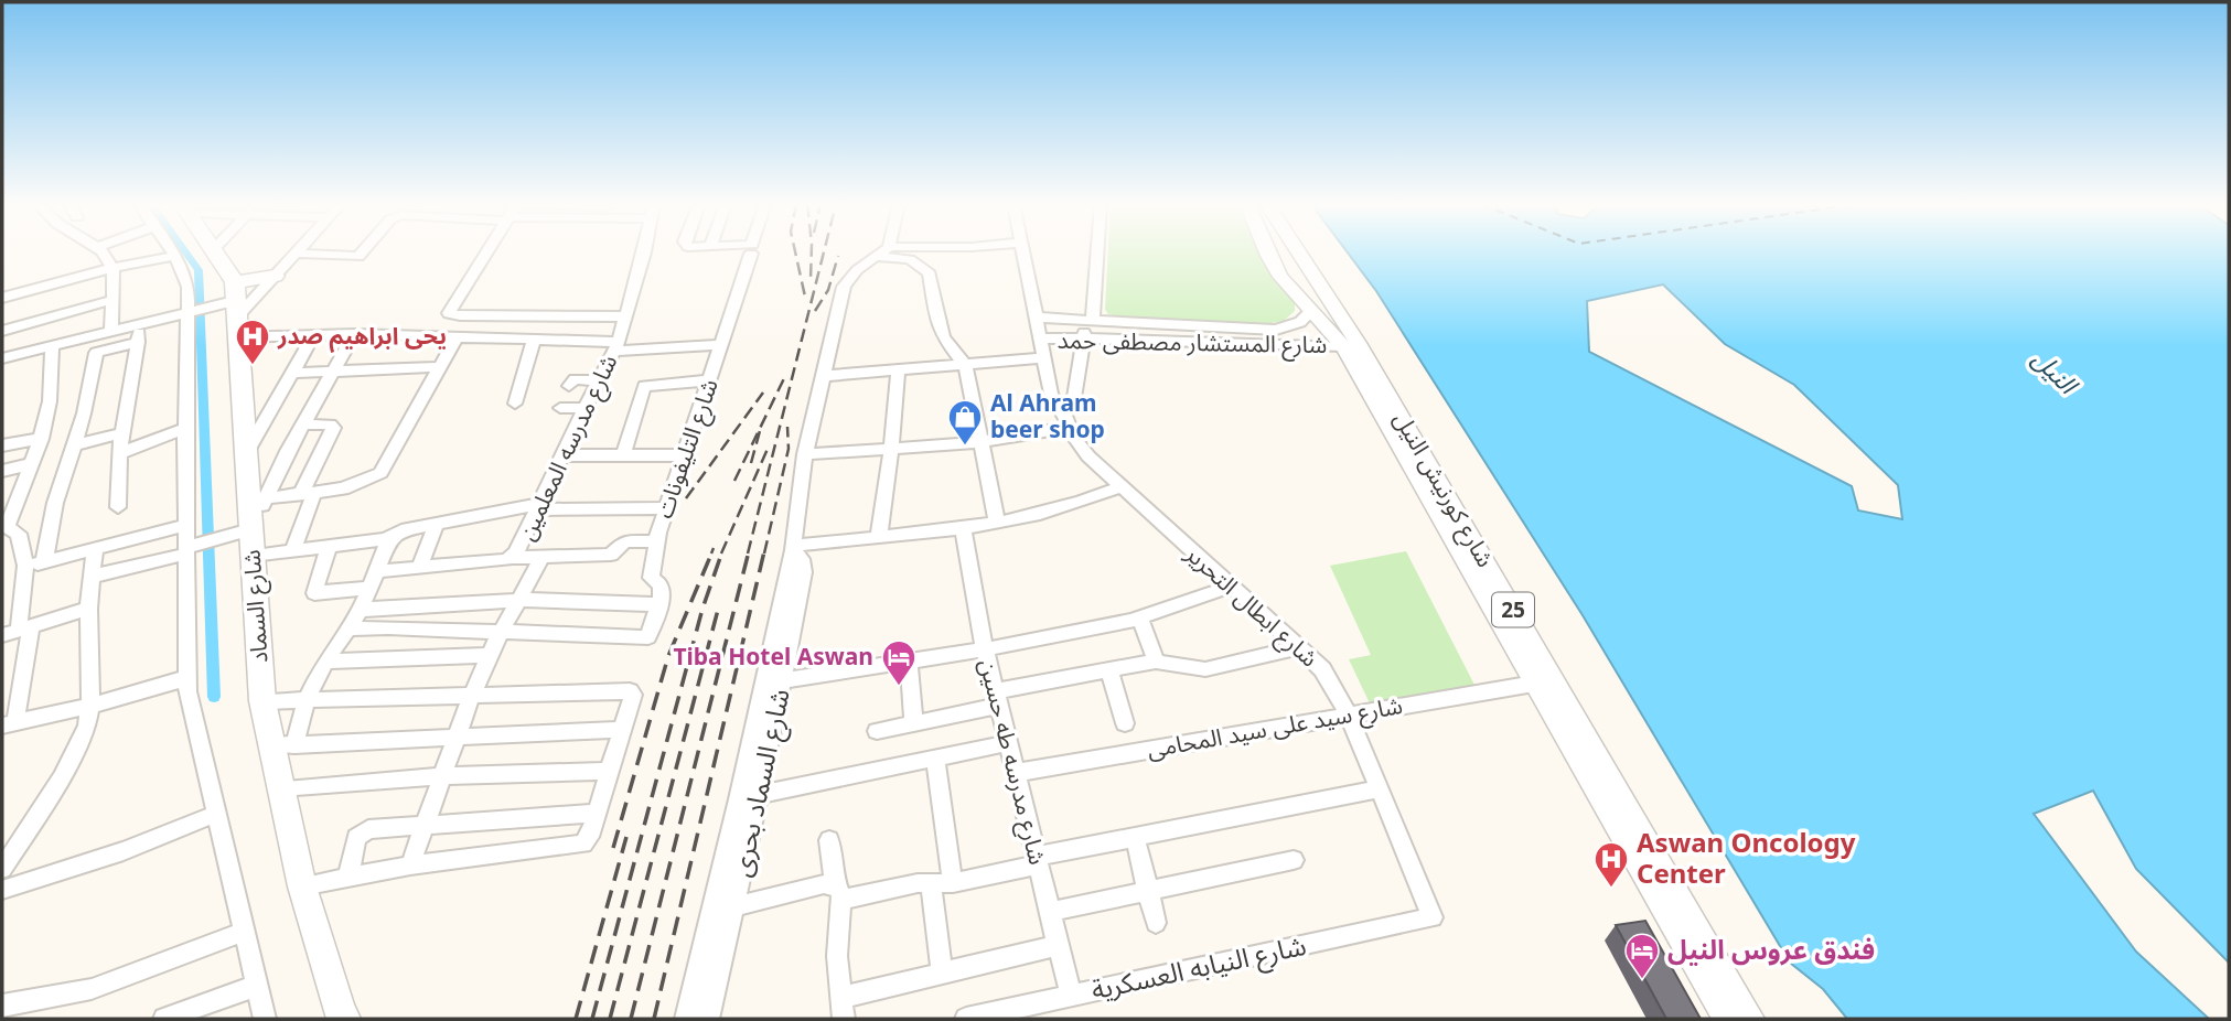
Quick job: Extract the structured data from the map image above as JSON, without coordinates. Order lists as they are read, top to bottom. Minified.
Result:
{"streets":{"highway":["شارع السماد"],"main road":["شارع كورنيش النيل","25"],"street":["شارع المستشار مصطفى حمد","شارع مدرسه المعلمين","شارع التليفونات","شارع ابطال التحرير","شارع سيد على سيد المحامى","شارع مدرسه طه حسين","شارع السماد بحرى","شارع النيابه العسكرية"]},"crossings":[["شارع المستشار مصطفى حمد","شارع كورنيش النيل"],["شارع المستشار مصطفى حمد","شارع ابطال التحرير"],["شارع كورنيش النيل","شارع سيد على سيد المحامى"],["شارع ابطال التحرير","شارع سيد على سيد المحامى"],["شارع ابطال التحرير","شارع النيابه العسكرية"],["شارع سيد على سيد المحامى","شارع مدرسه طه حسين"],["شارع مدرسه طه حسين","شارع النيابه العسكرية"]],"water":["النيل"],"places":{"hospital":["يحى ابراهيم صدر","Aswan Oncology Center"],"shop":["Al Ahram beer shop"],"hotel":["Tiba Hotel Aswan","فندق عروس النيل"]}}
